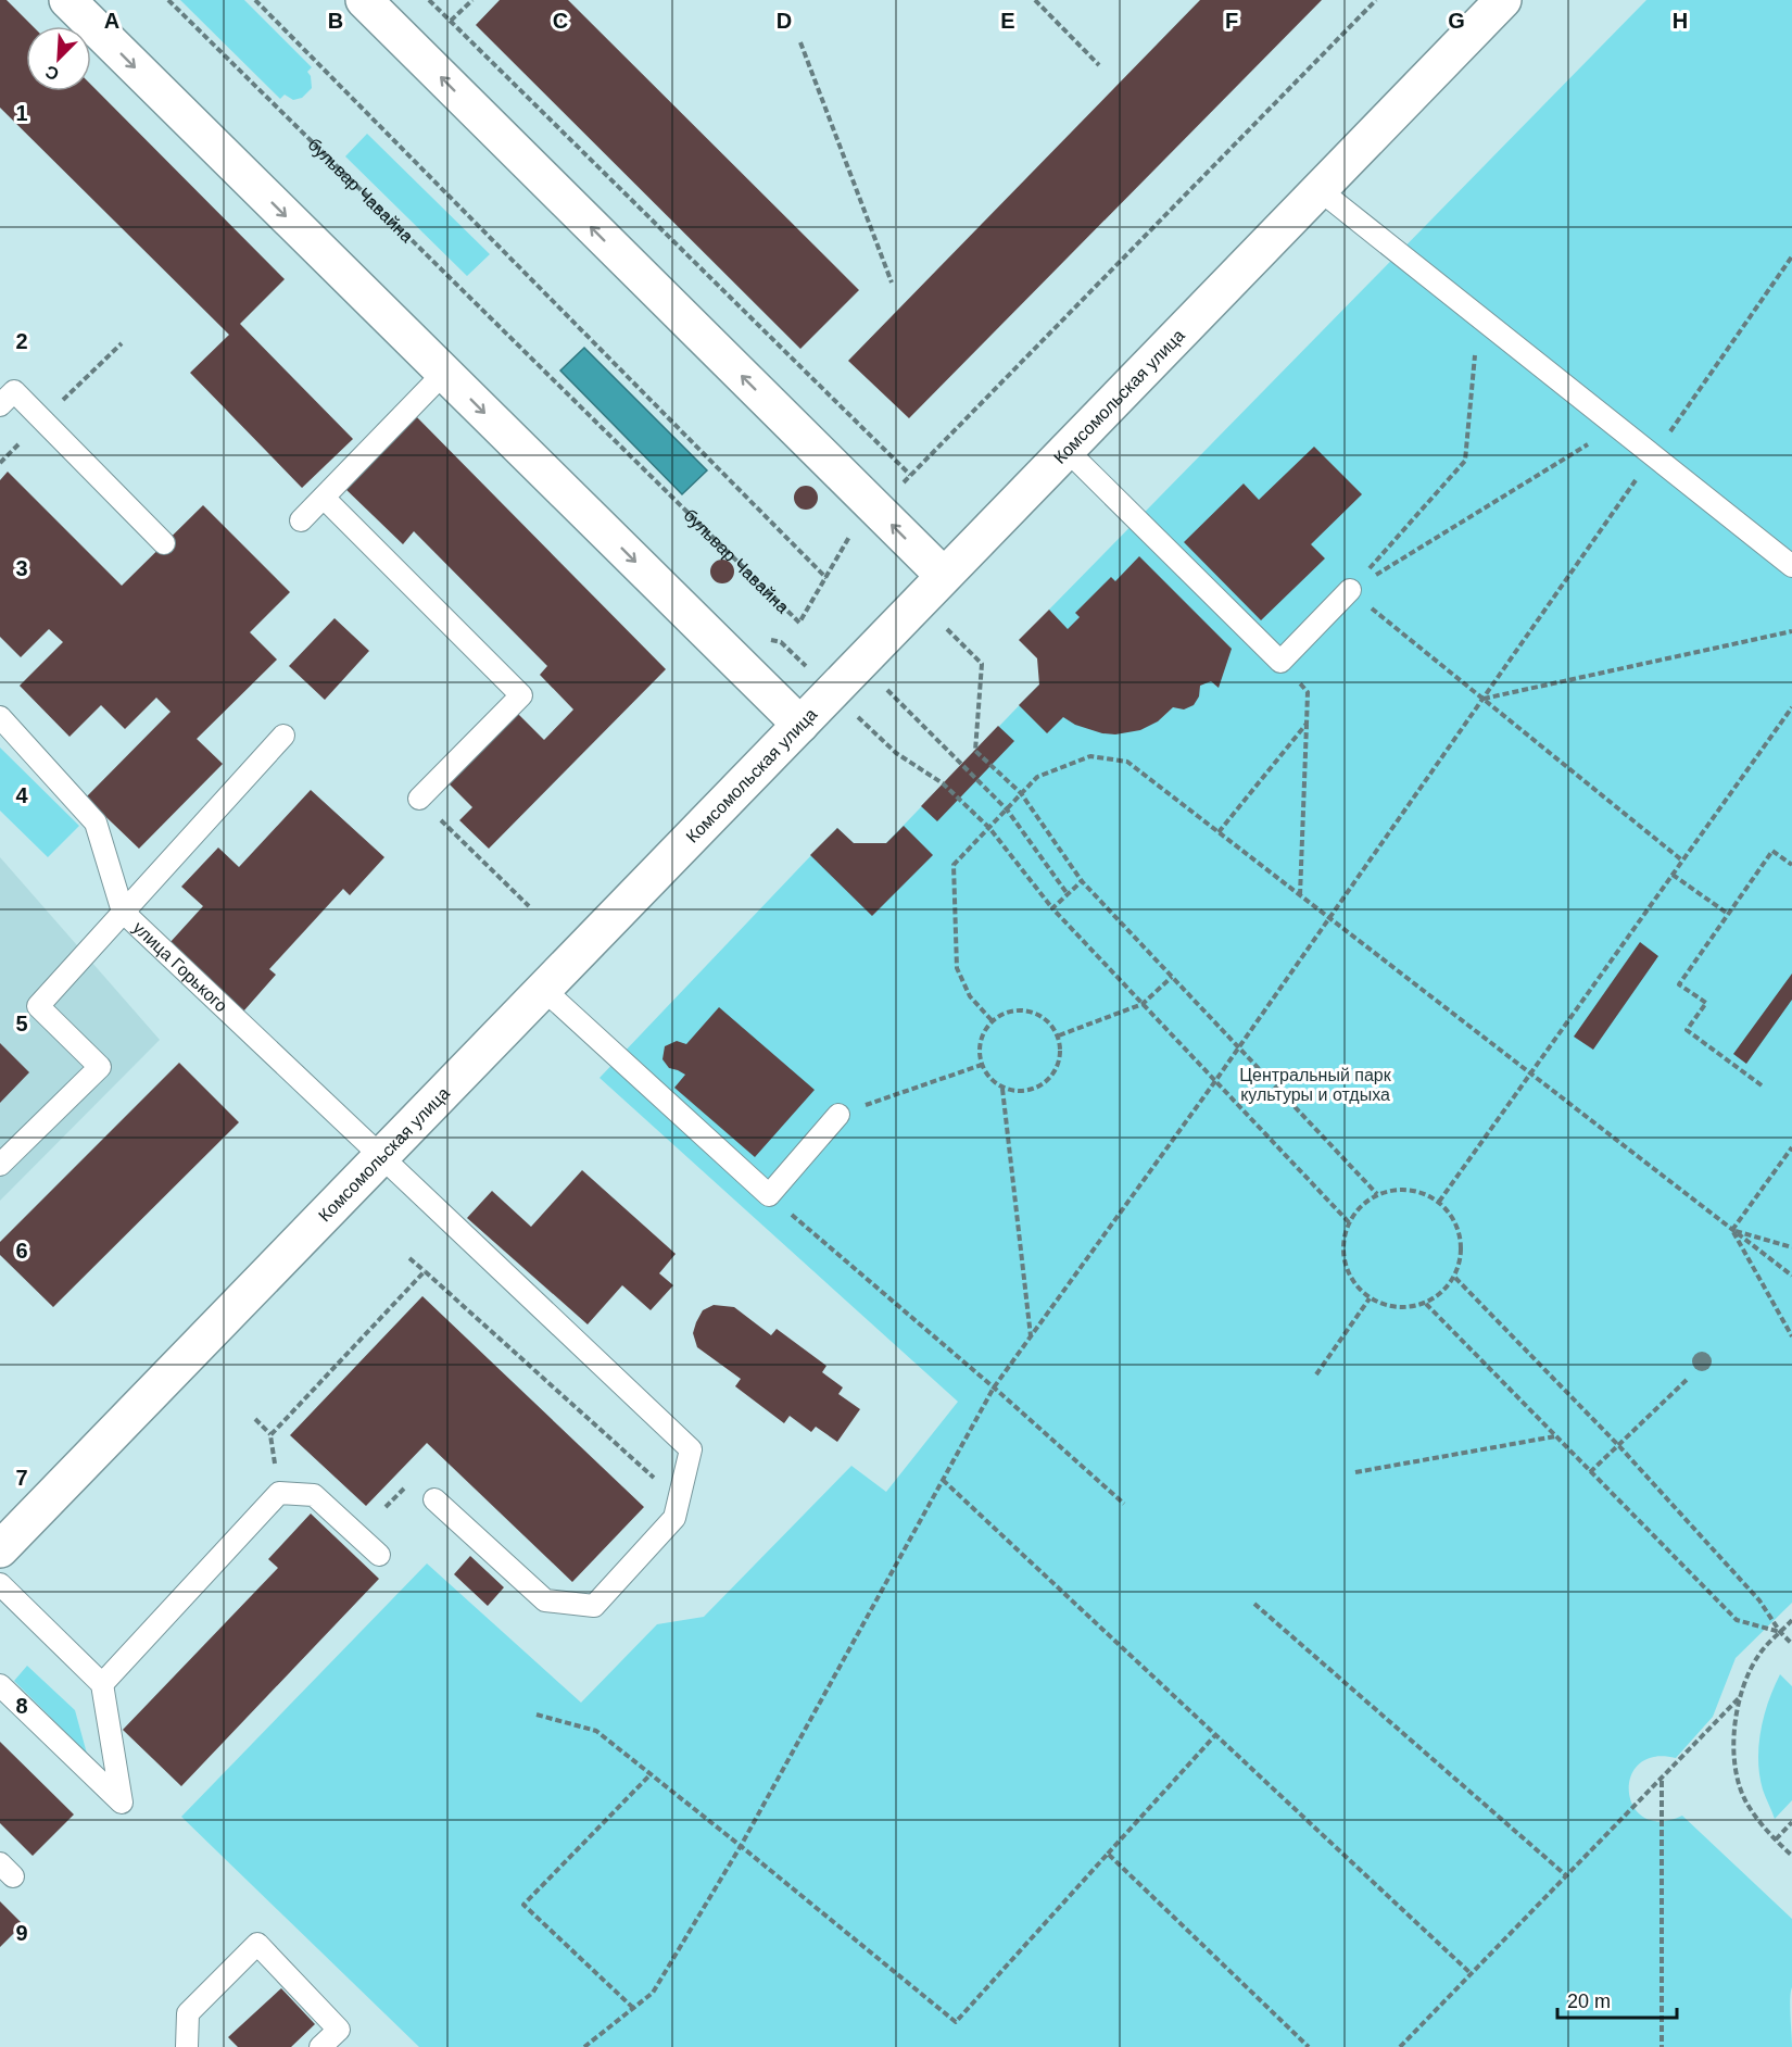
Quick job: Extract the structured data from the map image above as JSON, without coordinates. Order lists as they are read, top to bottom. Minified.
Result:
{"streets":{"main road":["Комсомольская улица"],"lane":["улица Горького"],"path":["бульвар Чавайна"]},"crossings":[["Комсомольская улица","улица Горького"]],"parks":["Центральный парк культуры и отдыха"],"scale_bar":"20 m","north":"bottom left","grid":{"columns":["A","B","C","D","E","F","G","H"],"rows":["1","2","3","4","5","6","7","8","9"]}}
